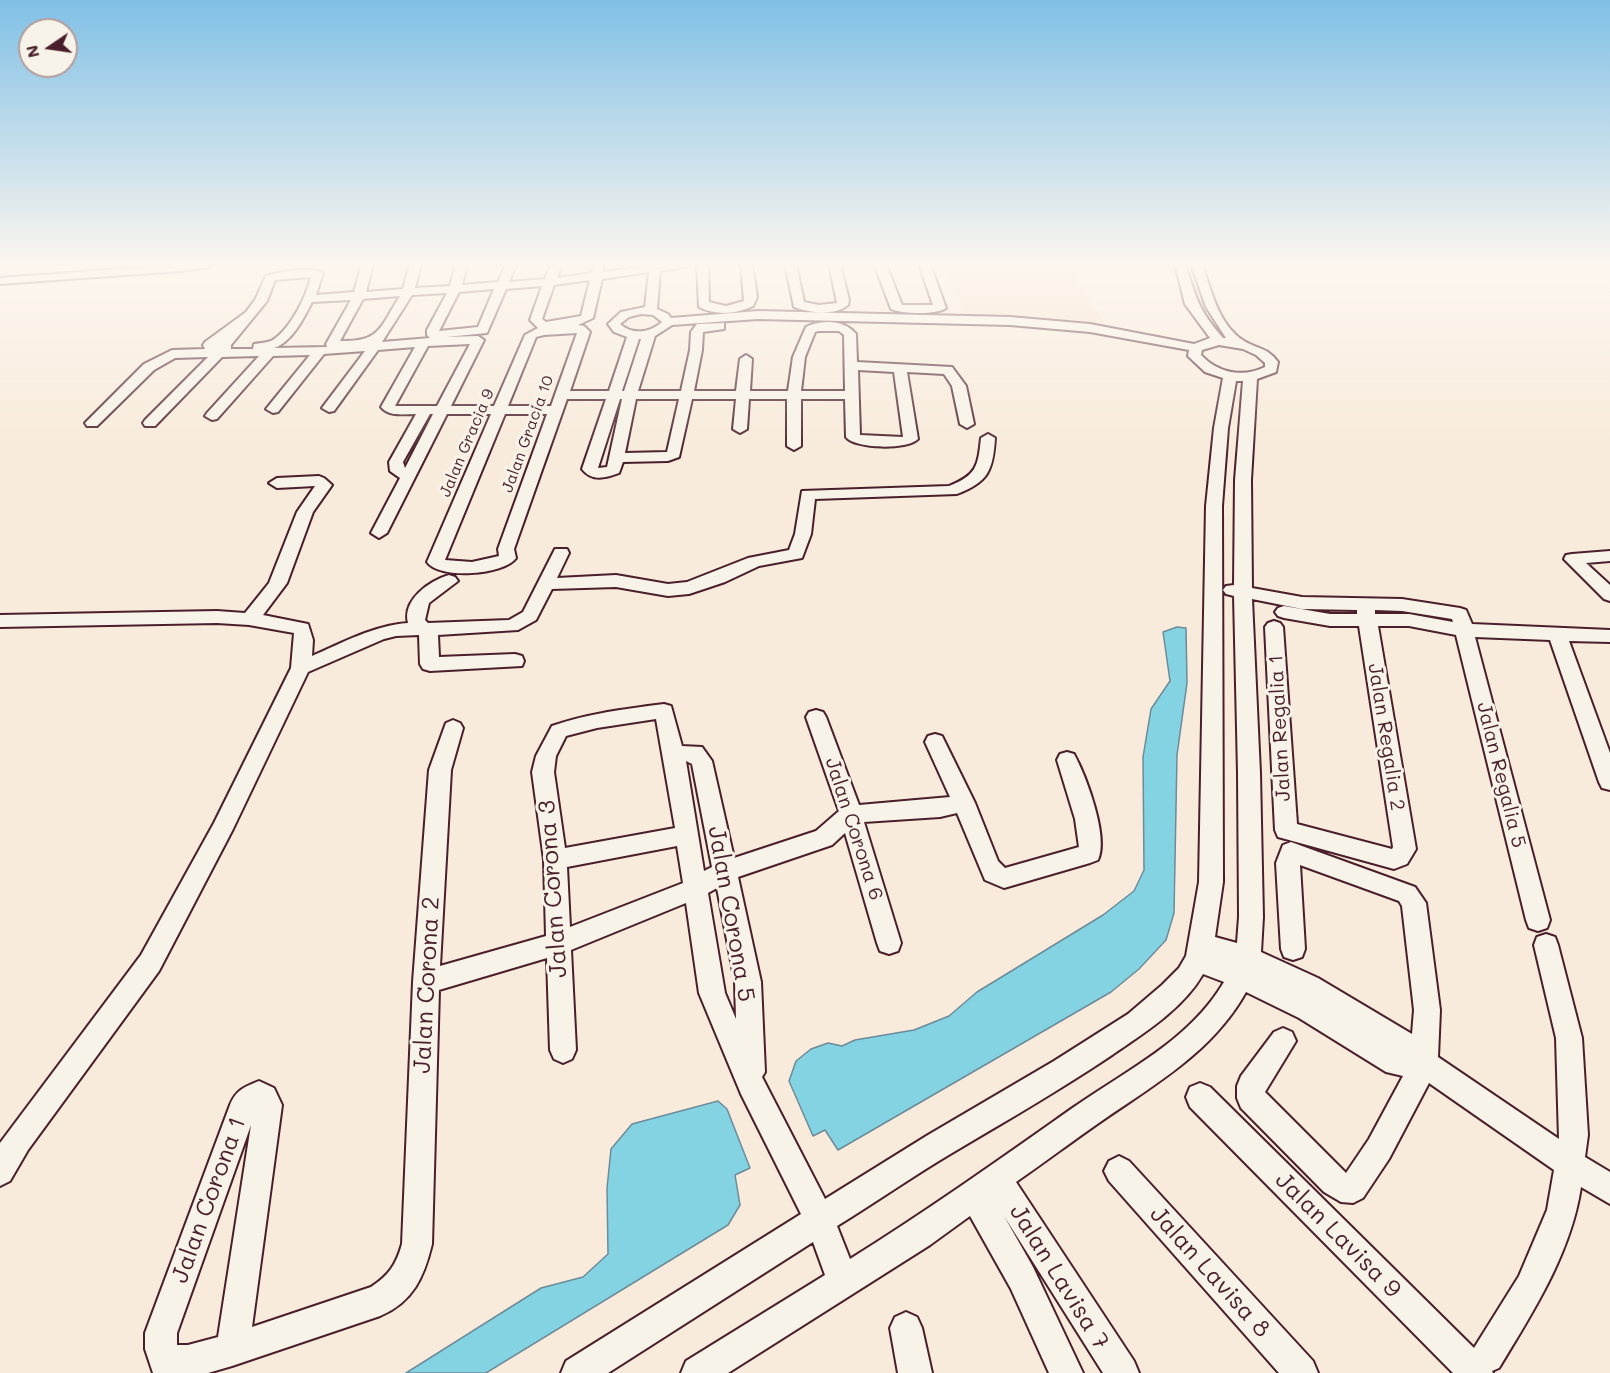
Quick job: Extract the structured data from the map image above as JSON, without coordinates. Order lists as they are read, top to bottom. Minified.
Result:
{"streets":{"street":["Jalan Gracia 10","Jalan Gracia 9","Jalan Regalia 1","Jalan Regalia 2","Jalan Regalia 5","Jalan Corona 6","Jalan Corona 3","Jalan Corona 5","Jalan Corona 2","Jalan Corona 1","Jalan Lavisa 9","Jalan Lavisa 8","Jalan Lavisa 7"]},"crossings":[["Jalan Gracia 10","Jalan Gracia 9"],["Jalan Regalia 1","Jalan Regalia 2"],["Jalan Regalia 5","Jalan Lavisa 9"],["Jalan Corona 3","Jalan Corona 5"],["Jalan Corona 2","Jalan Corona 1"]],"north":"left"}
